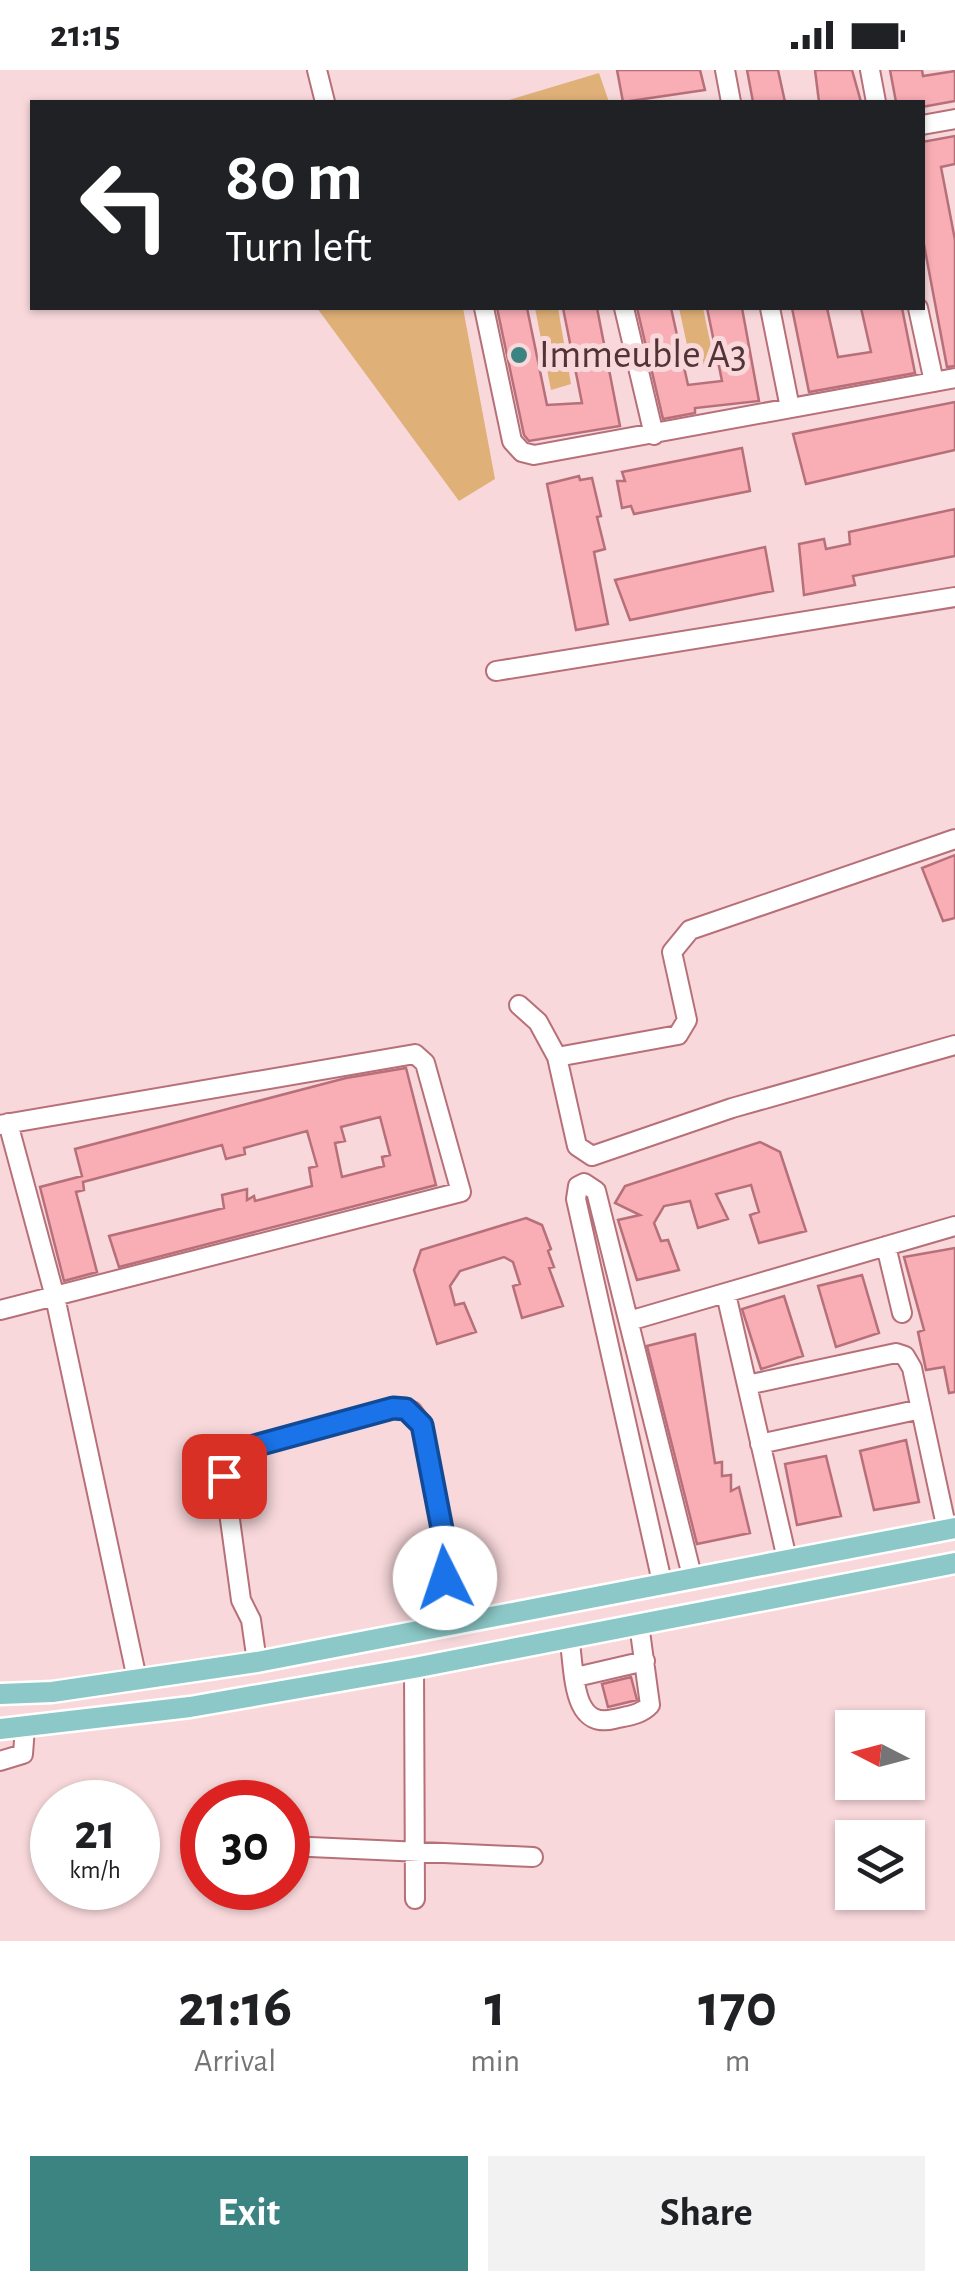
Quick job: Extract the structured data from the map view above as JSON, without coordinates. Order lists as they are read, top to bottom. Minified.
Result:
{"places":["Immeuble A3"],"north":"left","page":{"status":"21:15","turn":["80 m","Turn left"],"speed":"21 km/h","limit":"30","eta":["21:16","Arrival","1","min","170","m"],"buttons":["Exit","Share"]}}
